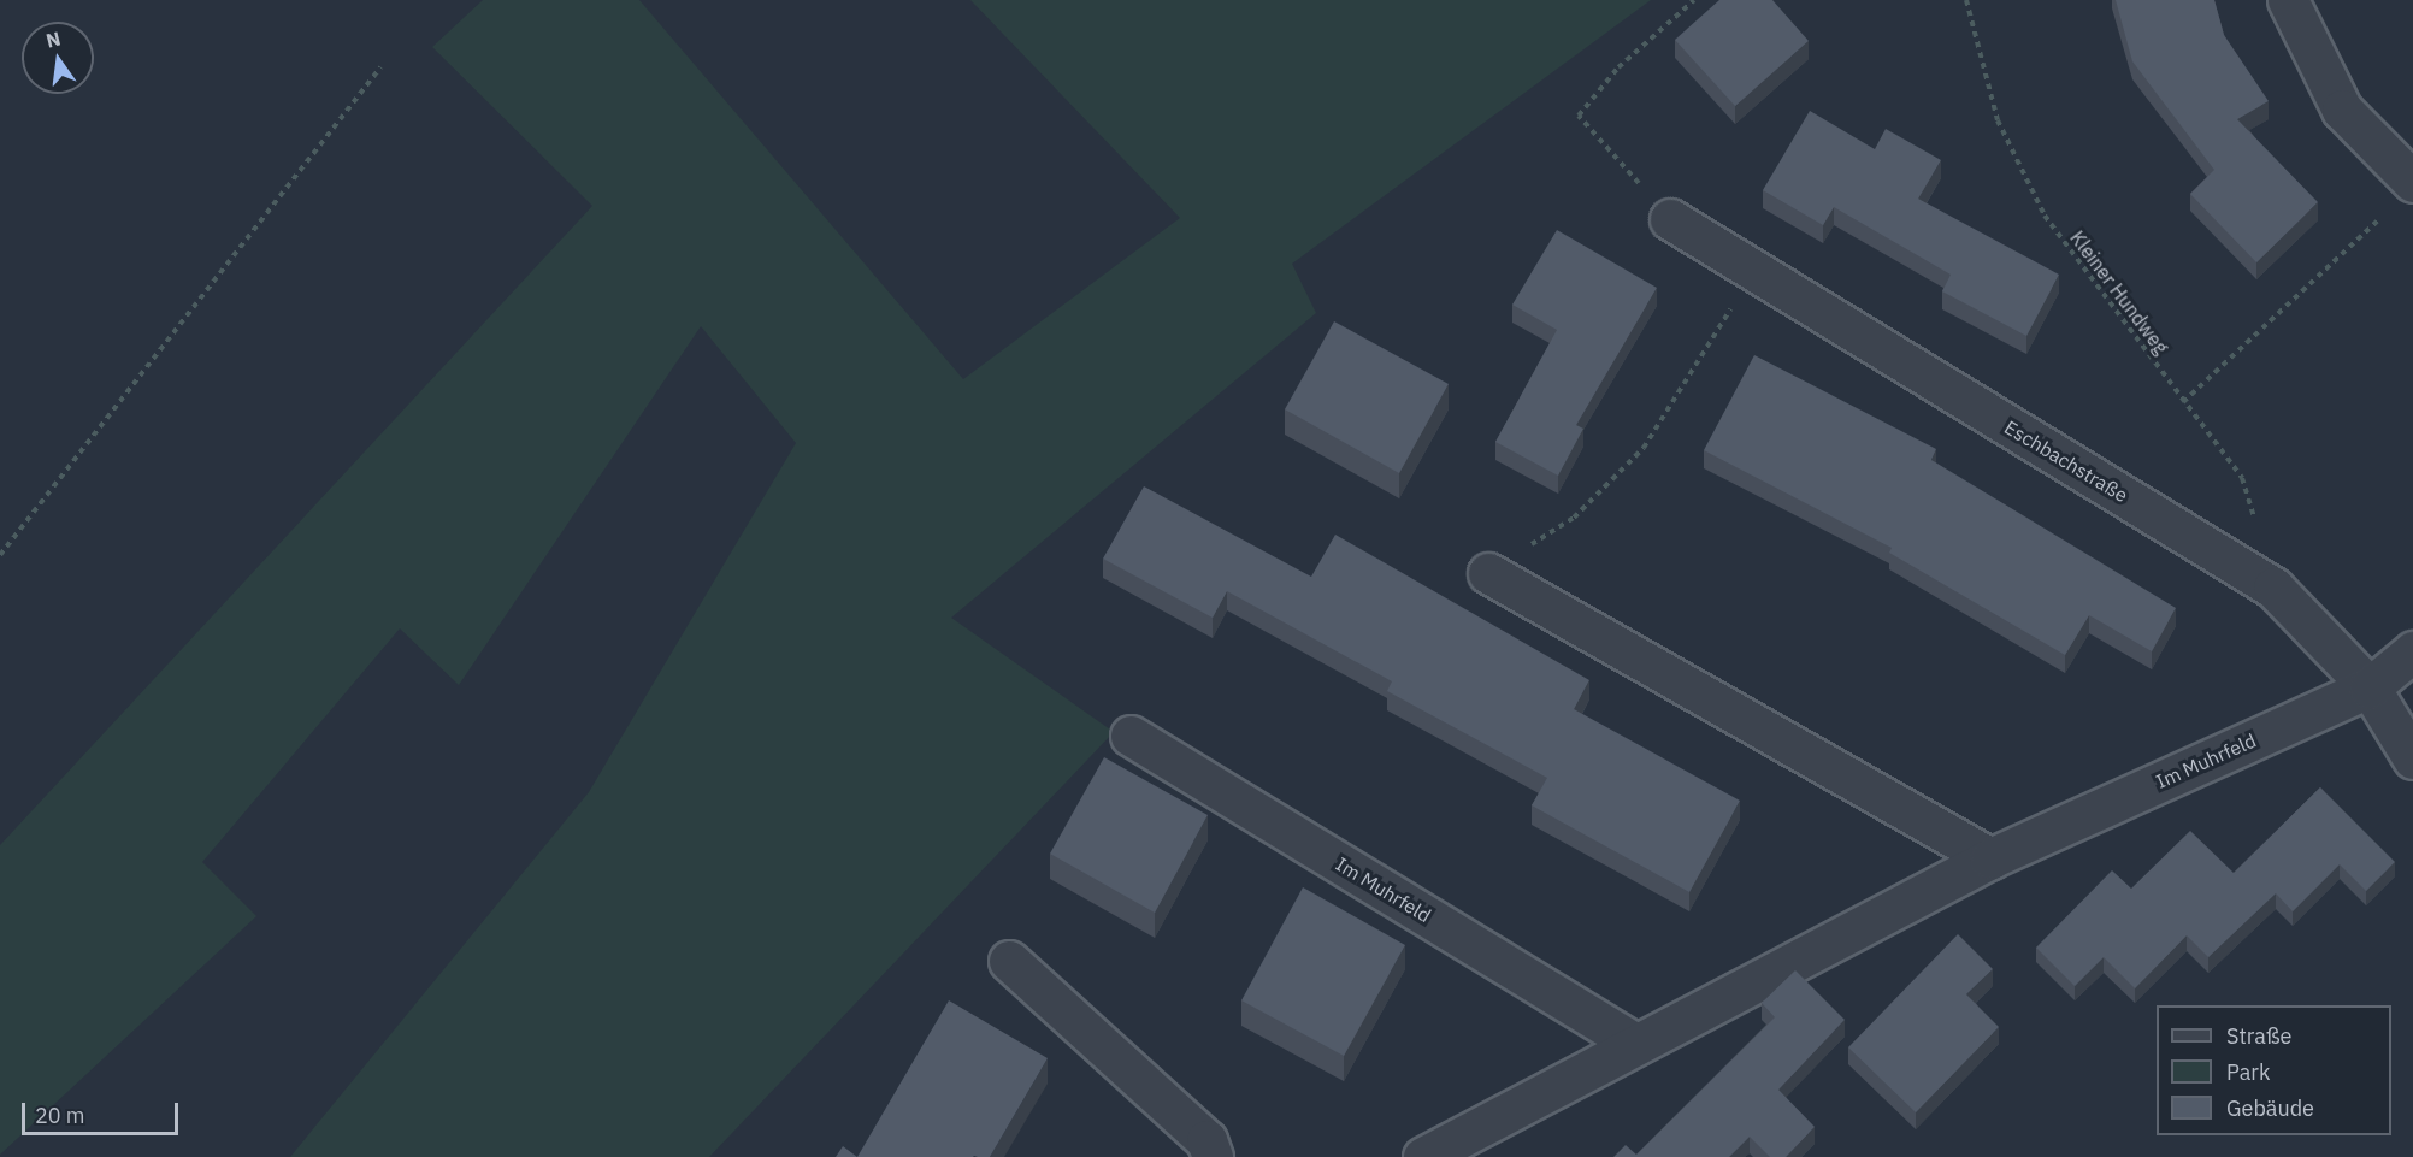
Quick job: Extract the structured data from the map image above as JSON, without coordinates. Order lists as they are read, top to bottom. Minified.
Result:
{"streets":{"street":["Eschbachstraße","Im Muhrfeld"],"path":["Kleiner Hundweg"]},"crossings":[["Kleiner Hundweg","Eschbachstraße"],["Eschbachstraße","Im Muhrfeld"]],"legend":["Straße","Park","Gebäude"],"scale_bar":"20 m","north":"top"}
